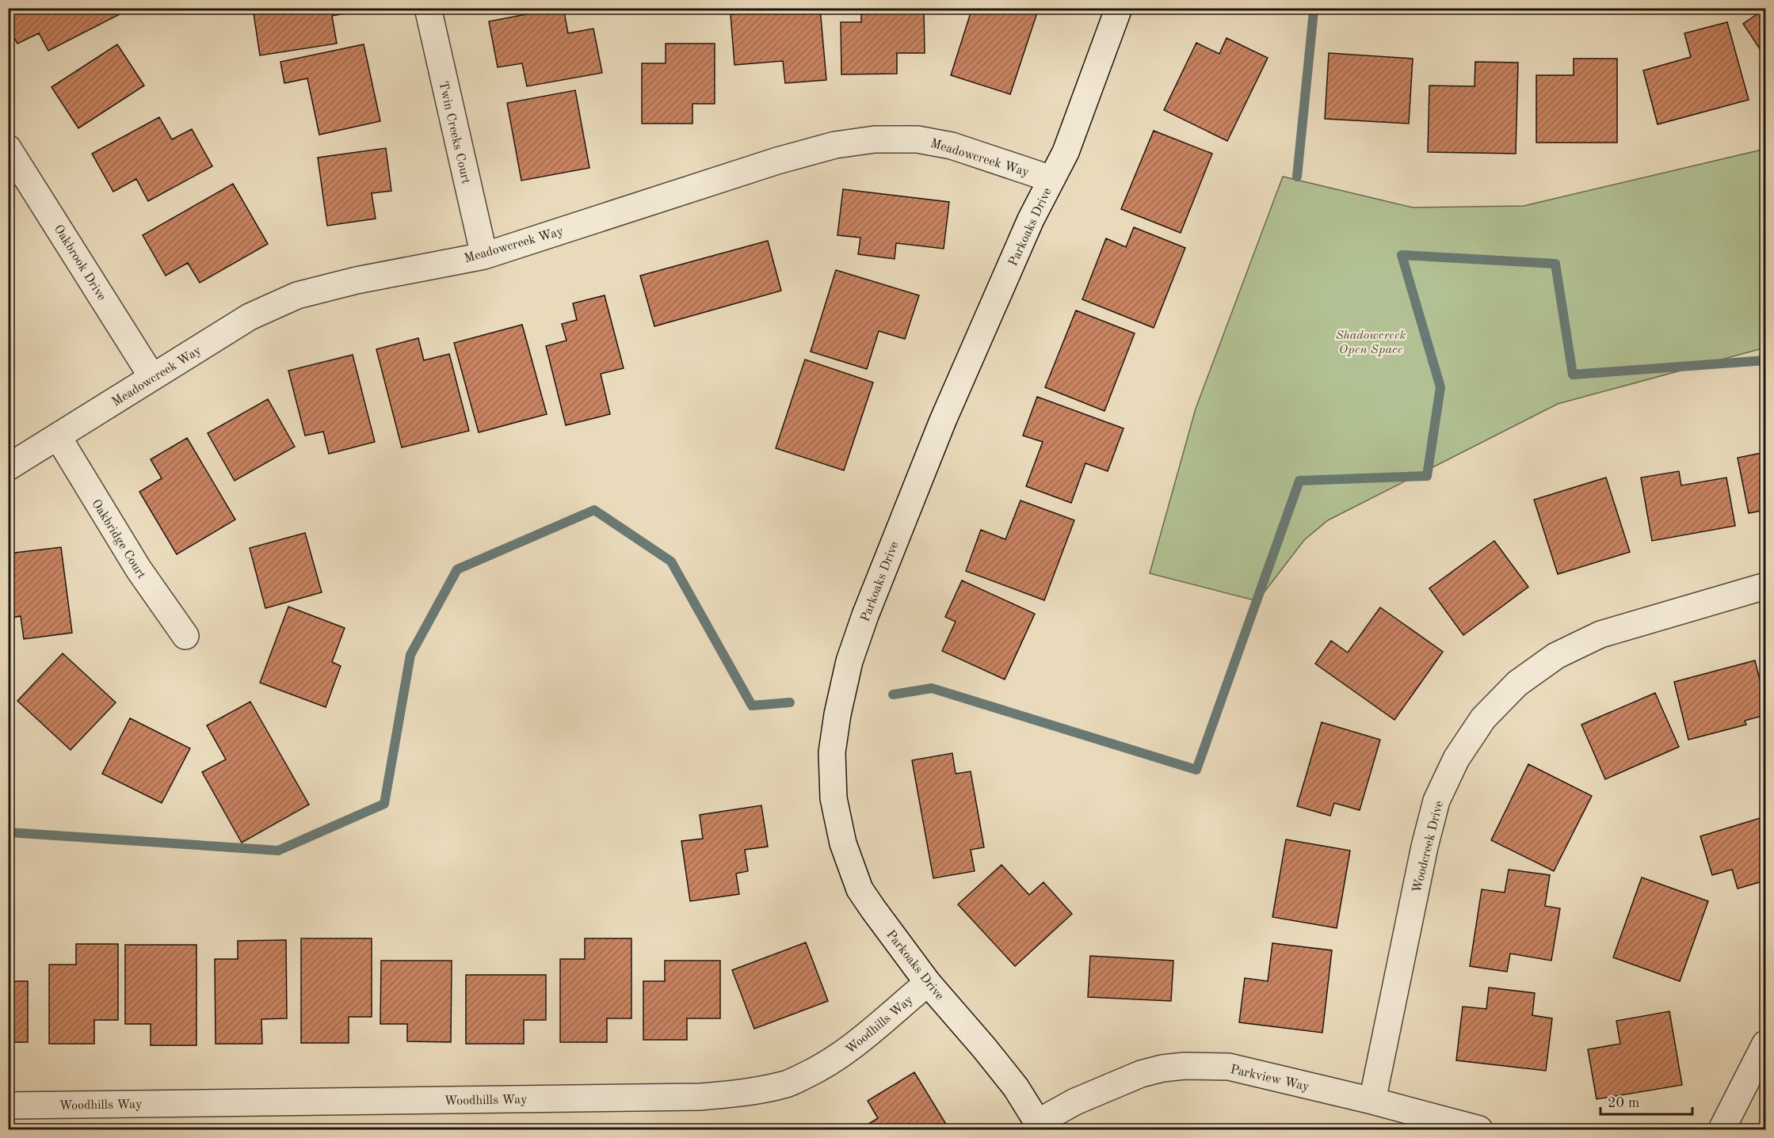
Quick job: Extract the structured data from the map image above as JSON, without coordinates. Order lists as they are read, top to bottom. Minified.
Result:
{"streets":{"street":["Twin Creeks Court","Meadowcreek Way","Parkoaks Drive","Oakbrook Drive","Oakbridge Court","Woodcreek Drive","Woodhills Way","Parkview Way"]},"crossings":[["Twin Creeks Court","Meadowcreek Way"],["Meadowcreek Way","Parkoaks Drive"],["Meadowcreek Way","Oakbrook Drive"],["Meadowcreek Way","Oakbridge Court"],["Parkoaks Drive","Woodhills Way"],["Parkoaks Drive","Parkview Way"],["Woodcreek Drive","Parkview Way"]],"parks":["Shadowcreek Open Space"],"scale_bar":"20 m"}
